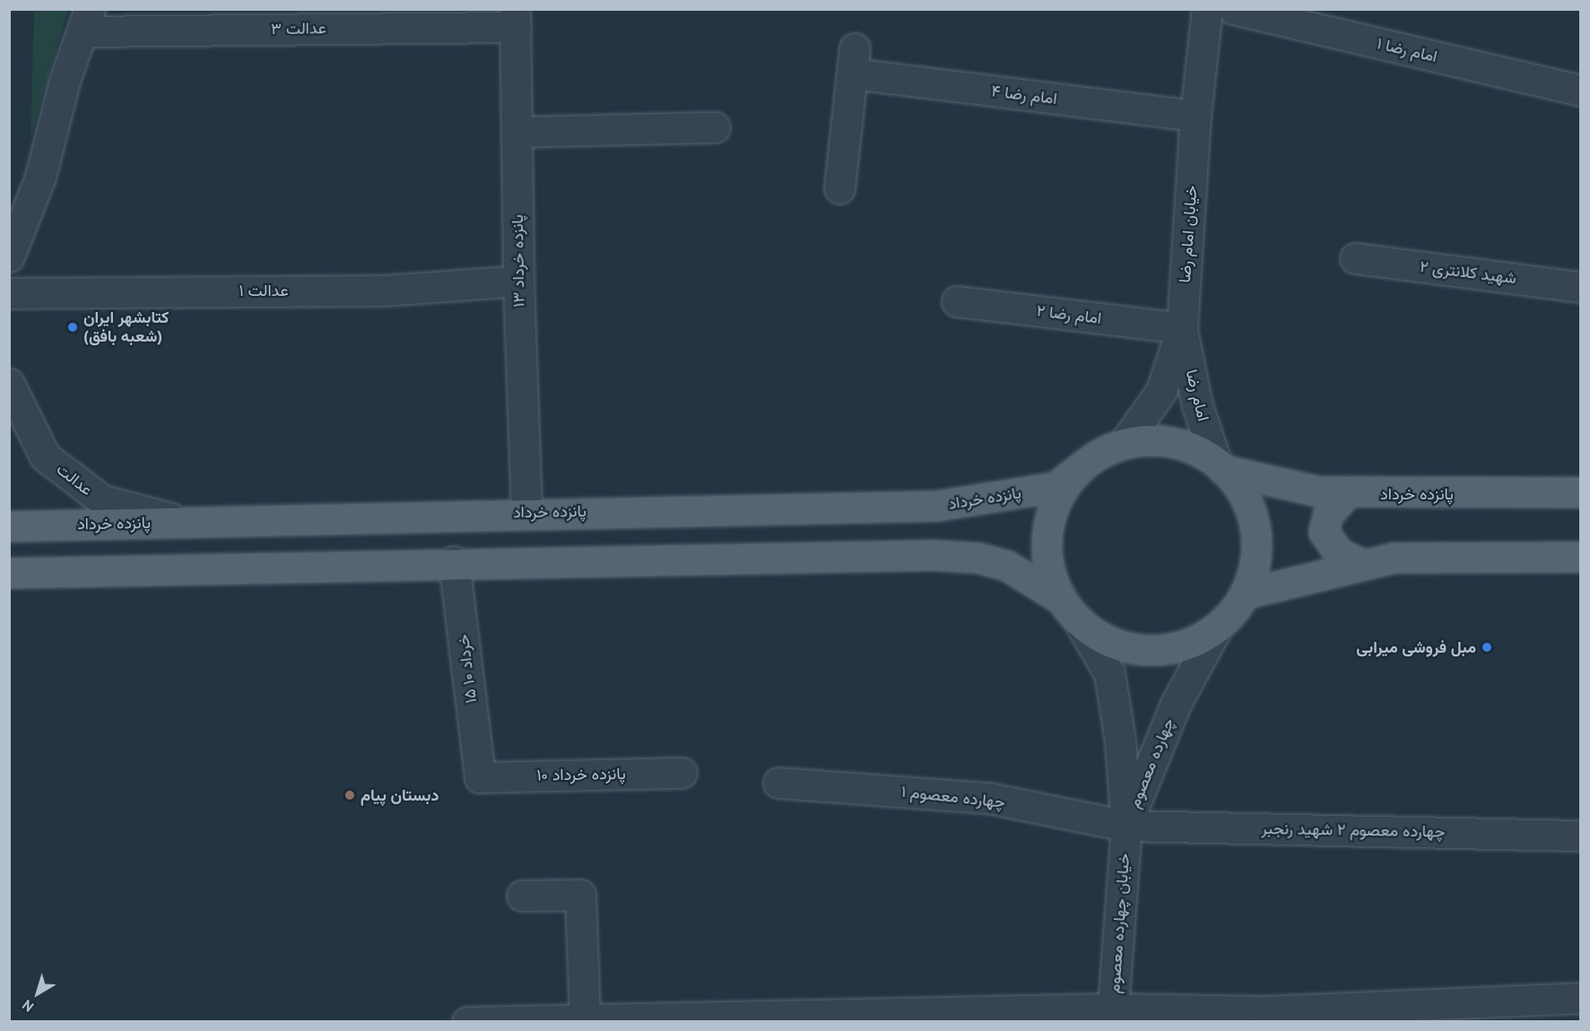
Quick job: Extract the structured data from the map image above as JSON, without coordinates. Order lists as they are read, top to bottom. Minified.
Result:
{"streets":{"main road":["پانزده خرداد"],"street":["عدالت ۳","امام رضا ۱","امام رضا ۴","خیابان امام رضا","پانزده خرداد ۱۳","شهید کلانتری ۲","عدالت ۱","امام رضا ۲","امام رضا","عدالت","۱۵ خرداد ۱۰","چهارده معصوم","پانزده خرداد ۱۰","چهارده معصوم ۱","چهارده معصوم ۲ شهید رنجبر","خیابان چهارده معصوم"]},"crossings":[["عدالت ۳","پانزده خرداد ۱۳"],["امام رضا ۴","خیابان امام رضا"],["خیابان امام رضا","امام رضا ۲"],["خیابان امام رضا","امام رضا"],["پانزده خرداد ۱۳","عدالت ۱"],["پانزده خرداد ۱۳","پانزده خرداد"],["امام رضا ۲","امام رضا"],["امام رضا","پانزده خرداد"],["عدالت","پانزده خرداد"],["۱۵ خرداد ۱۰","پانزده خرداد ۱۰"],["چهارده معصوم","چهارده معصوم ۱"],["چهارده معصوم","چهارده معصوم ۲ شهید رنجبر"],["چهارده معصوم","خیابان چهارده معصوم"],["چهارده معصوم ۱","چهارده معصوم ۲ شهید رنجبر"],["چهارده معصوم ۱","خیابان چهارده معصوم"],["چهارده معصوم ۲ شهید رنجبر","خیابان چهارده معصوم"]],"places":["کتابشهر ایران (شعبه بافق)","مبل فروشی میرابی","دبستان پیام"],"north":"bottom left"}
